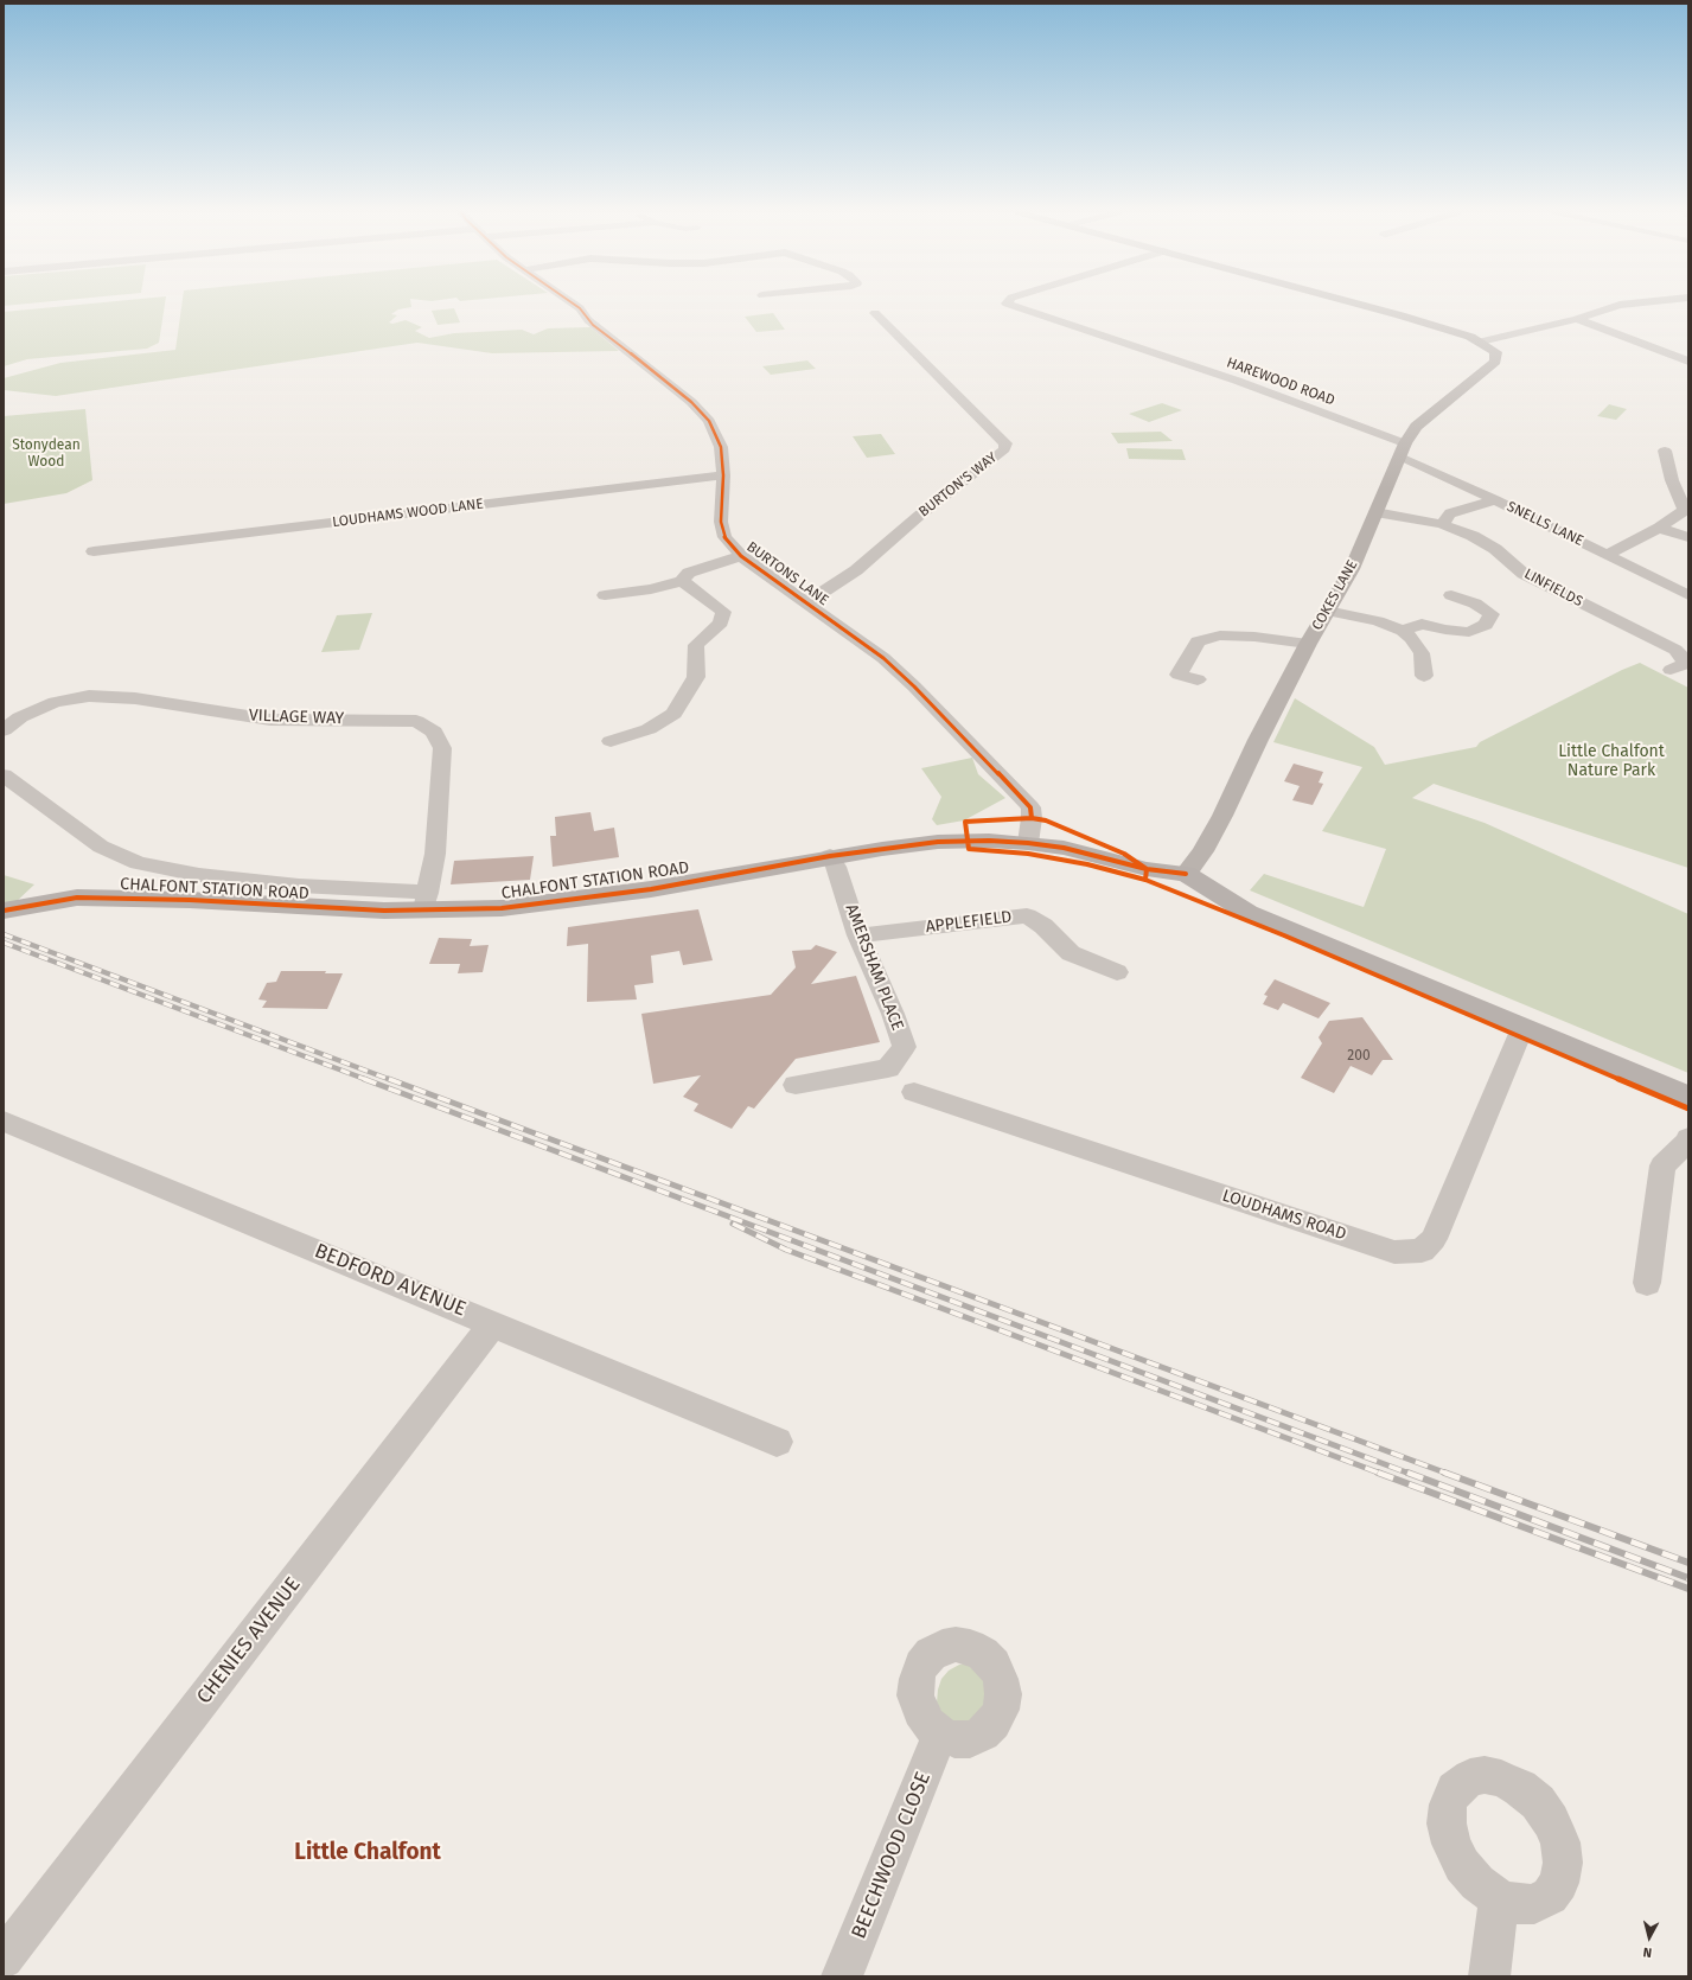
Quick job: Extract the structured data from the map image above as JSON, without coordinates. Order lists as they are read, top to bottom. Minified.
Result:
{"streets":{"main road":["COKES LANE","CHALFONT STATION ROAD"],"street":["HAREWOOD ROAD","BURTON'S WAY","LOUDHAMS WOOD LANE","SNELLS LANE","BURTONS LANE","LINFIELDS","VILLAGE WAY","APPLEFIELD","AMERSHAM PLACE","LOUDHAMS ROAD","BEDFORD AVENUE","CHENIES AVENUE","BEECHWOOD CLOSE"]},"crossings":[["HAREWOOD ROAD","SNELLS LANE"],["HAREWOOD ROAD","COKES LANE"],["BURTON'S WAY","BURTONS LANE"],["LOUDHAMS WOOD LANE","BURTONS LANE"],["SNELLS LANE","COKES LANE"],["BURTONS LANE","CHALFONT STATION ROAD"],["LINFIELDS","COKES LANE"],["COKES LANE","CHALFONT STATION ROAD"],["VILLAGE WAY","CHALFONT STATION ROAD"],["CHALFONT STATION ROAD","AMERSHAM PLACE"],["APPLEFIELD","AMERSHAM PLACE"],["BEDFORD AVENUE","CHENIES AVENUE"]],"districts":["Little Chalfont"],"parks":["Stonydean Wood","Little Chalfont Nature Park"],"house_numbers":["200"],"north":"bottom"}
